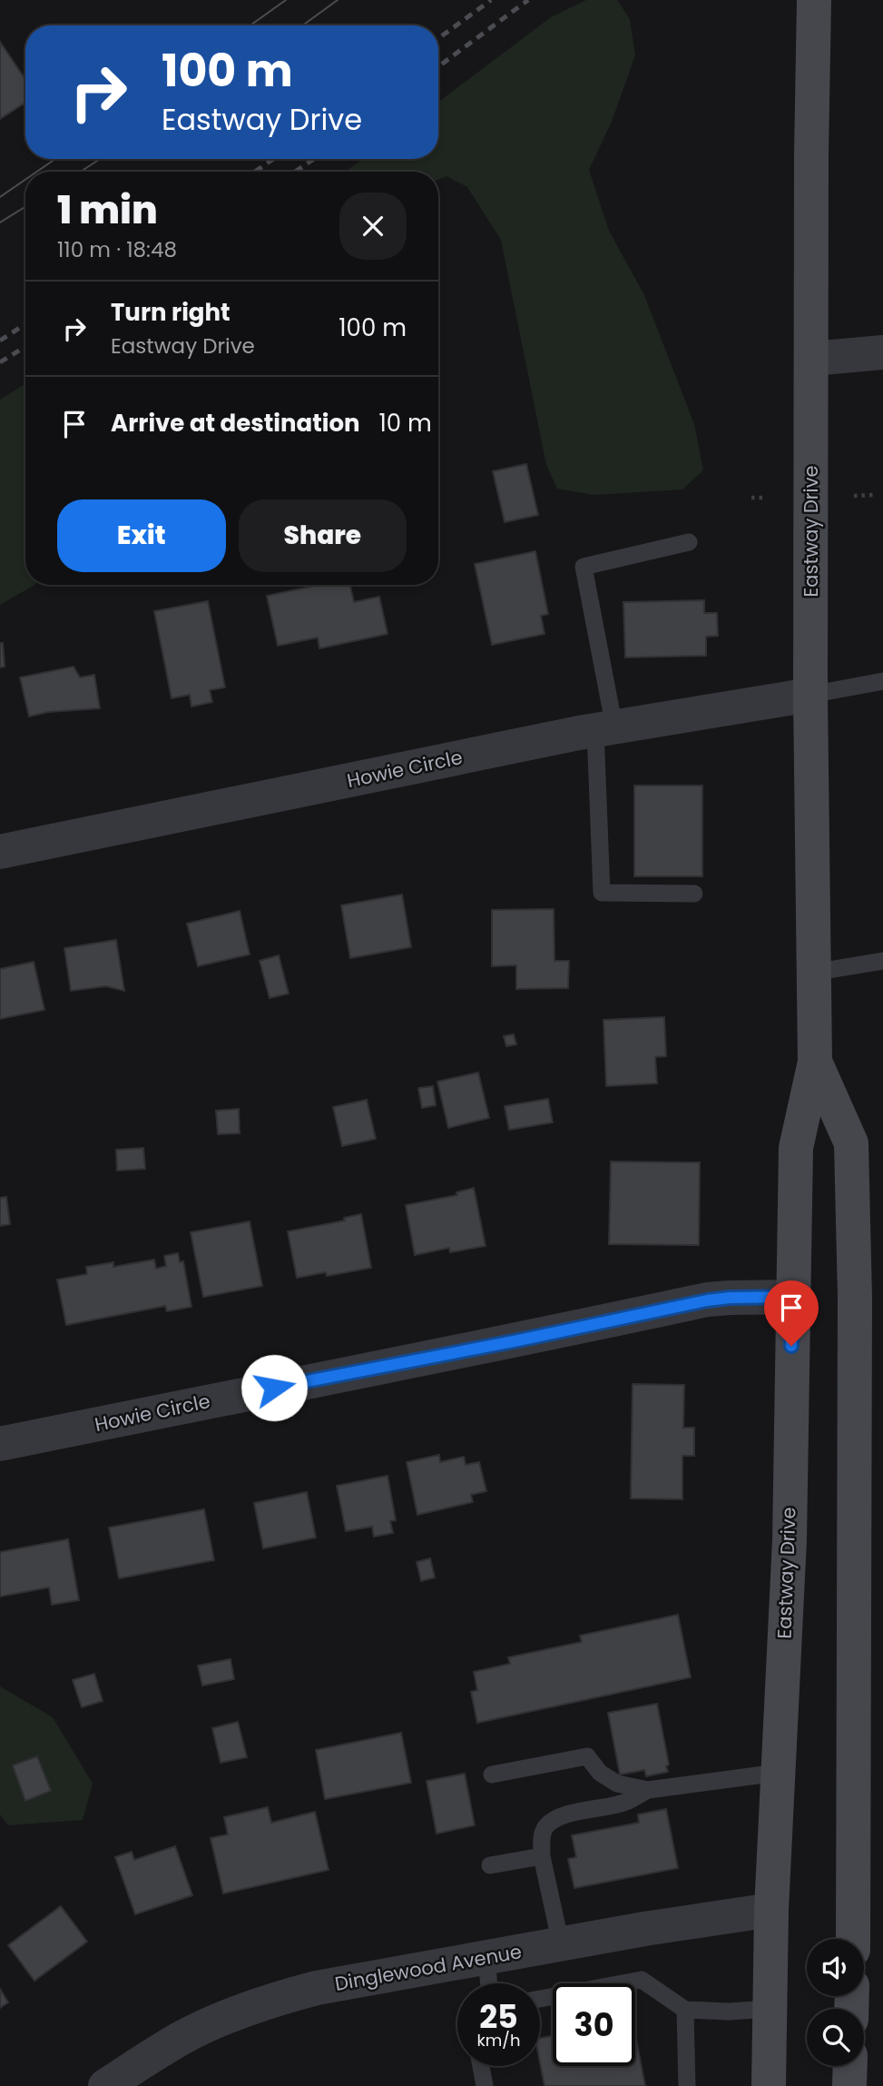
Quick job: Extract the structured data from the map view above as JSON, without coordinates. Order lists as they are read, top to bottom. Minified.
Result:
{"streets":{"main road":["Eastway Drive"],"street":["Howie Circle","Dinglewood Avenue"]},"crossings":[["Eastway Drive","Howie Circle"],["Eastway Drive","Dinglewood Avenue"]],"page":{"turn":["100 m","Eastway Drive"],"heading":["1 min","110 m · 18:48"],"list":[{"name":"Turn right","note":"Eastway Drive","value":"100 m"},{"name":"Arrive at destination","value":"10 m"}],"buttons":["Exit","Share"],"speed":"25 km/h","limit":"30"}}
